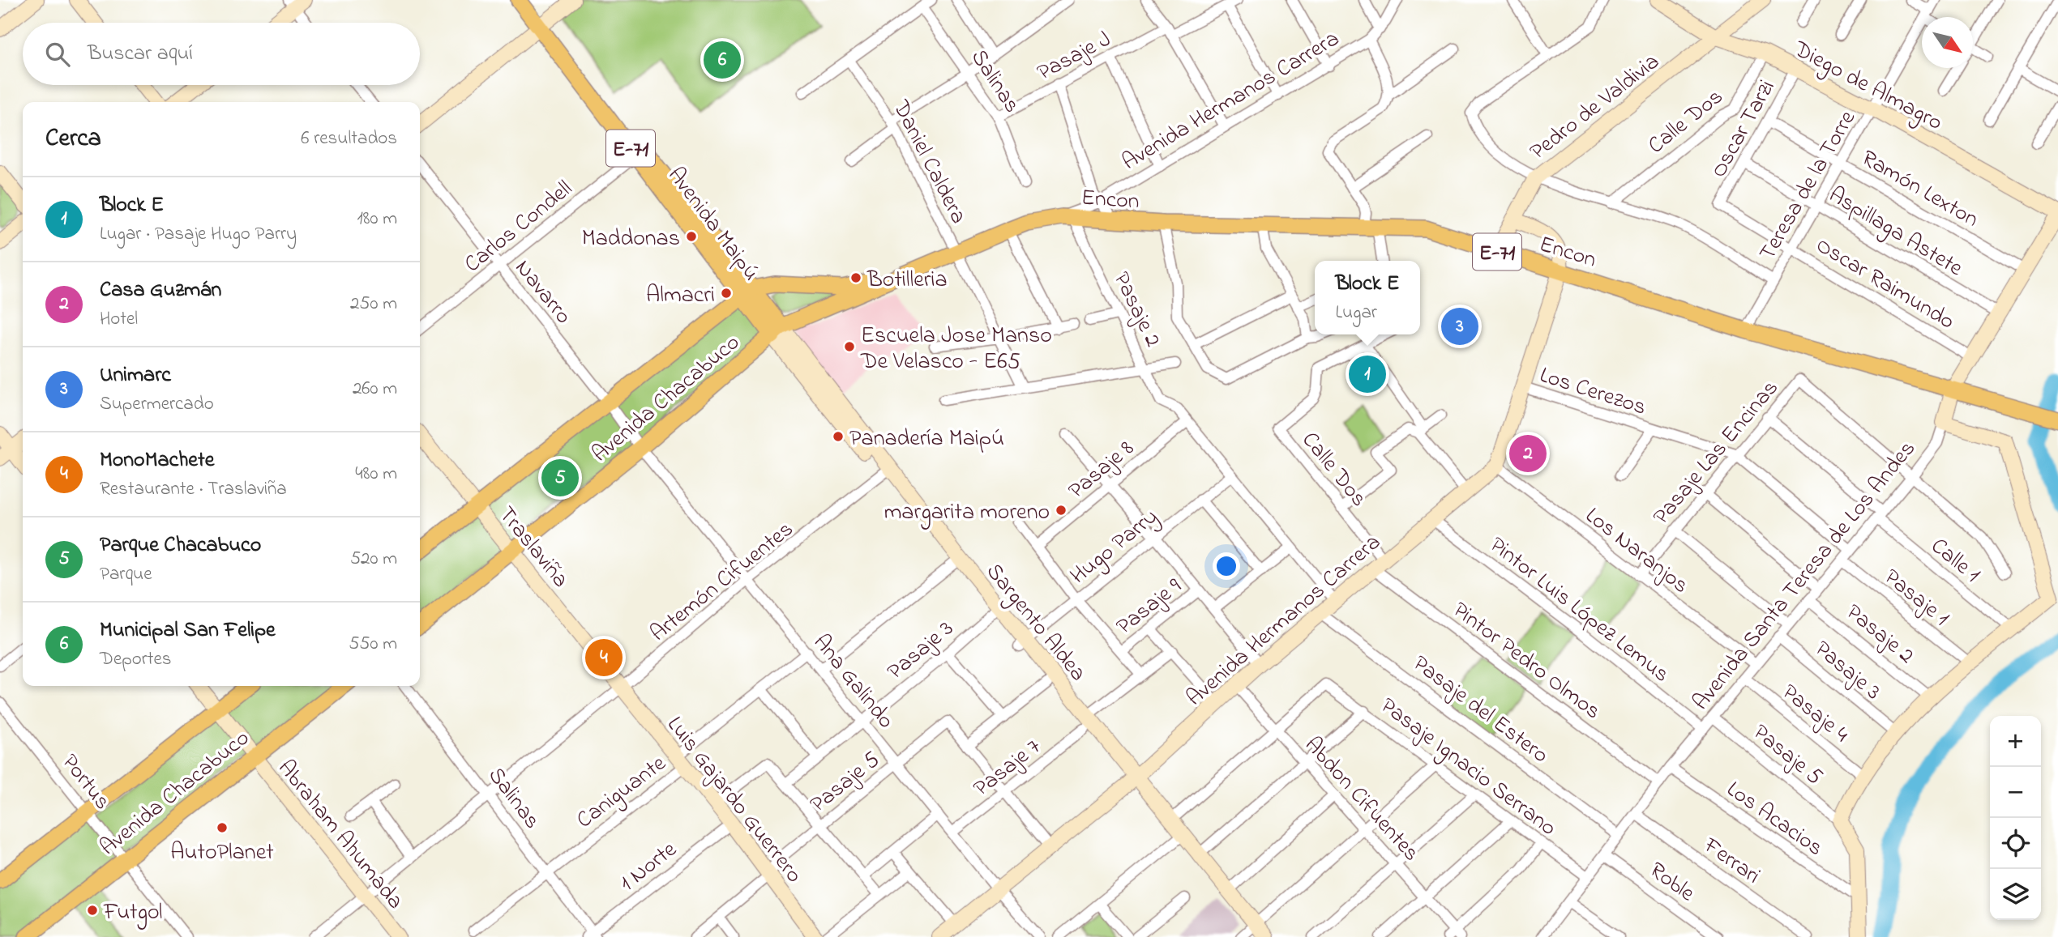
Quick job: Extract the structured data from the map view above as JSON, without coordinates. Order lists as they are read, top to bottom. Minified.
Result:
{"streets":{"main road":["E-71","Encon","Avenida Maipú","Avenida Chacabuco"],"street":["Pasaje J","Salinas","Diego de Almagro","Avenida Hermanos Carrera","Pedro de Valdivia","Calle Dos","Oscar Tarzi","Daniel Caldera","Teresa de la Torre","Ramón Lexton","Carlos Condell","Aspillaga Astete","Oscar Raimundo","Navarro","Pasaje 2","Los Cerezos","Pasaje Las Encinas","Pasaje 8","Hugo Parry","Traslaviña","Los Naranjos","Calle 1","Avenida Santa Teresa de Los Andes","Artemón Cifuentes","Pasaje 1","Pasaje 9","Pintor Luis López Lemus","Sargento Aldea","Pasaje 3","Pintor Pedro Olmos","Ana Galindo","Pasaje del Estero","Pasaje 4","Pasaje 5","Pasaje Ignacio Serrano","Pasaje 7","Portus","Caniguante","Abdon Cifuentes","Luis Gajardo Guerrero","Los Acacios","Abraham Ahumada","Ferrari","1 Norte","Roble"]},"crossings":[["Pasaje J","Salinas"],["Salinas","Artemón Cifuentes"],["Salinas","Caniguante"],["Salinas","1 Norte"],["Diego de Almagro","Pedro de Valdivia"],["Diego de Almagro","Calle Dos"],["Diego de Almagro","Oscar Tarzi"],["Diego de Almagro","Teresa de la Torre"],["Diego de Almagro","Avenida Santa Teresa de Los Andes"],["Avenida Hermanos Carrera","Calle Dos"],["Avenida Hermanos Carrera","Encon"],["Avenida Hermanos Carrera","Pasaje 2"],["Avenida Hermanos Carrera","Los Naranjos"],["Avenida Hermanos Carrera","Pintor Luis López Lemus"],["Avenida Hermanos Carrera","Sargento Aldea"],["Avenida Hermanos Carrera","Pintor Pedro Olmos"],["Avenida Hermanos Carrera","Ana Galindo"],["Avenida Hermanos Carrera","Pasaje del Estero"],["Avenida Hermanos Carrera","Abdon Cifuentes"],["Pedro de Valdivia","Encon"],["Calle Dos","Pintor Pedro Olmos"],["Oscar Tarzi","Ramón Lexton"],["Oscar Tarzi","Aspillaga Astete"],["Oscar Tarzi","Oscar Raimundo"],["Daniel Caldera","Encon"],["Teresa de la Torre","Ramón Lexton"],["Teresa de la Torre","Encon"],["Teresa de la Torre","Aspillaga Astete"],["Teresa de la Torre","Oscar Raimundo"],["Ramón Lexton","Avenida Santa Teresa de Los Andes"],["Encon","Avenida Maipú"],["Encon","Pasaje 2"],["Encon","Avenida Chacabuco"],["Encon","Avenida Santa Teresa de Los Andes"],["Encon","Sargento Aldea"],["Avenida Maipú","Carlos Condell"],["Avenida Maipú","Avenida Chacabuco"],["Avenida Maipú","Sargento Aldea"],["Carlos Condell","Navarro"],["Aspillaga Astete","Avenida Santa Teresa de Los Andes"],["Oscar Raimundo","Avenida Santa Teresa de Los Andes"],["Navarro","Avenida Chacabuco"],["Navarro","Ana Galindo"],["Pasaje 2","Pasaje 8"],["Pasaje 2","Avenida Santa Teresa de Los Andes"],["Los Cerezos","Pasaje Las Encinas"],["Los Cerezos","Avenida Santa Teresa de Los Andes"],["Avenida Chacabuco","Traslaviña"],["Avenida Chacabuco","Sargento Aldea"],["Avenida Chacabuco","Ana Galindo"],["Avenida Chacabuco","Portus"],["Avenida Chacabuco","Abraham Ahumada"],["Pasaje Las Encinas","Los Naranjos"],["Pasaje Las Encinas","Calle 1"],["Pasaje Las Encinas","Avenida Santa Teresa de Los Andes"],["Hugo Parry","Sargento Aldea"],["Traslaviña","Artemón Cifuentes"],["Traslaviña","Luis Gajardo Guerrero"],["Los Naranjos","Avenida Santa Teresa de Los Andes"],["Calle 1","Avenida Santa Teresa de Los Andes"],["Avenida Santa Teresa de Los Andes","Pasaje 1"],["Avenida Santa Teresa de Los Andes","Pintor Luis López Lemus"],["Avenida Santa Teresa de Los Andes","Pasaje 3"],["Avenida Santa Teresa de Los Andes","Pintor Pedro Olmos"],["Avenida Santa Teresa de Los Andes","Pasaje del Estero"],["Avenida Santa Teresa de Los Andes","Pasaje 4"],["Avenida Santa Teresa de Los Andes","Pasaje 5"],["Avenida Santa Teresa de Los Andes","Pasaje Ignacio Serrano"],["Avenida Santa Teresa de Los Andes","Los Acacios"],["Avenida Santa Teresa de Los Andes","Ferrari"],["Avenida Santa Teresa de Los Andes","Roble"],["Artemón Cifuentes","Sargento Aldea"],["Artemón Cifuentes","Ana Galindo"],["Artemón Cifuentes","Luis Gajardo Guerrero"],["Artemón Cifuentes","Abraham Ahumada"],["Sargento Aldea","Pasaje 3"],["Sargento Aldea","Pasaje 7"],["Pasaje 3","Ana Galindo"],["Ana Galindo","Pasaje 5"],["Ana Galindo","Pasaje 7"],["Ana Galindo","Caniguante"],["Pasaje 5","Luis Gajardo Guerrero"],["Pasaje Ignacio Serrano","Abdon Cifuentes"],["Caniguante","Luis Gajardo Guerrero"],["Luis Gajardo Guerrero","1 Norte"]],"places":["Maddonas","Botilleria","Almacri","Escuela Jose Manso De Velasco - E65","Panadería Maipú","margarita moreno","AutoPlanet","Futgol"],"north":"bottom right","page":{"search":"Buscar aquí","pins":["6","3","1","2","5","4"],"heading":["Cerca","6 resultados"],"list":[{"mark":"1","name":"Block E","note":"Lugar · Pasaje Hugo Parry","value":"180 m"},{"mark":"2","name":"Casa Guzmán","note":"Hotel","value":"250 m"},{"mark":"3","name":"Unimarc","note":"Supermercado","value":"260 m"},{"mark":"4","name":"MonoMachete","note":"Restaurante · Traslaviña","value":"480 m"},{"mark":"5","name":"Parque Chacabuco","note":"Parque","value":"520 m"},{"mark":"6","name":"Municipal San Felipe","note":"Deportes","value":"550 m"}],"popup":["Block E","Lugar"],"map_buttons":["+","−"]}}
